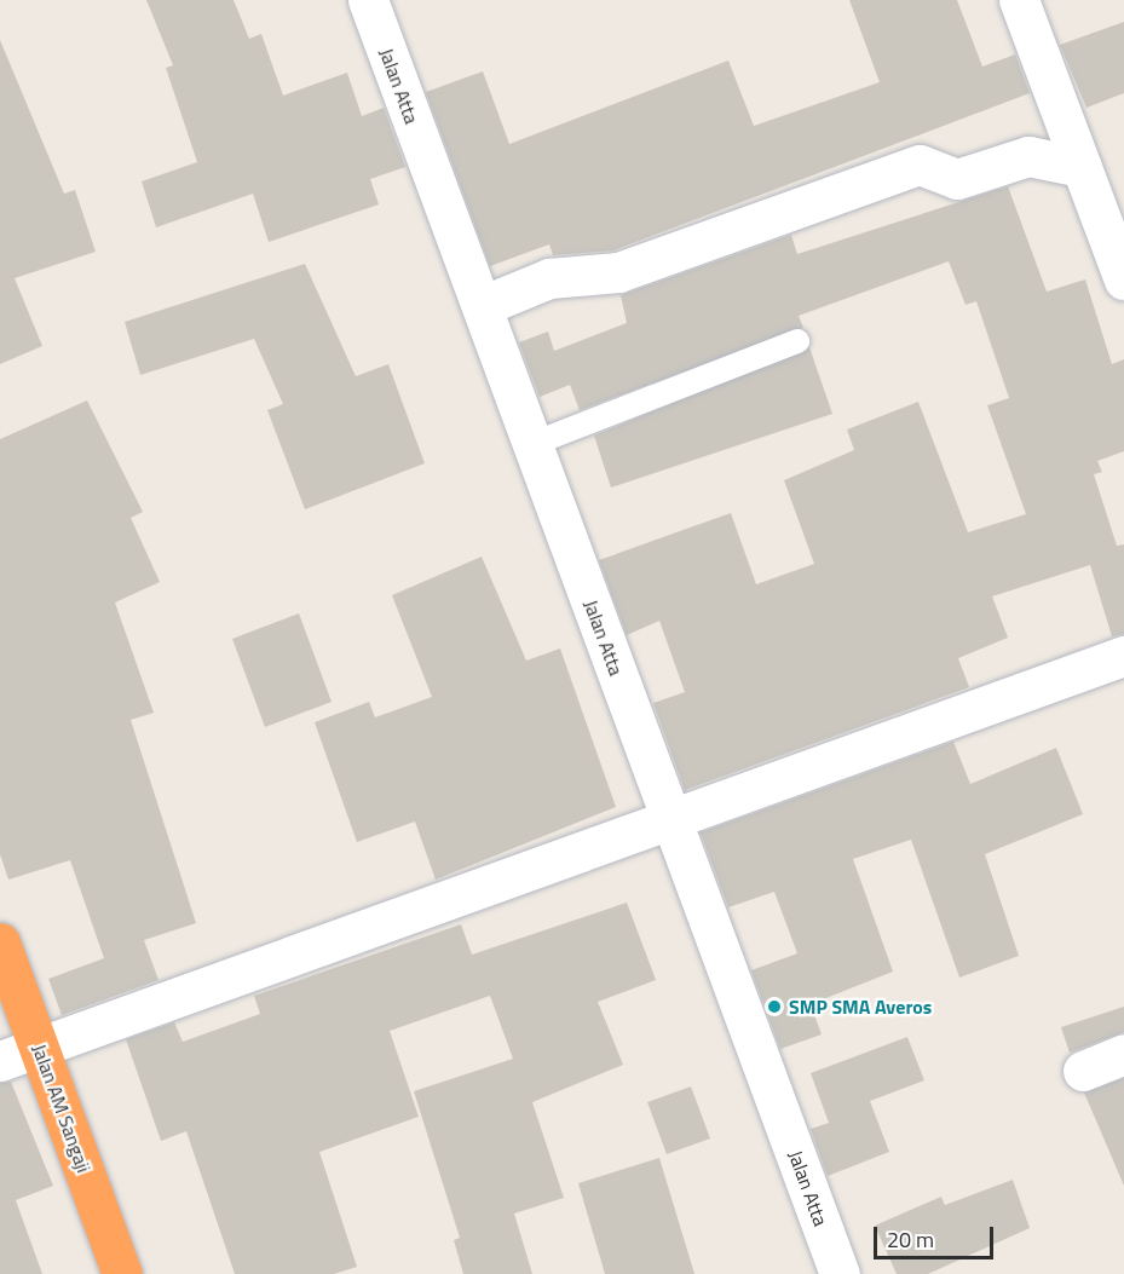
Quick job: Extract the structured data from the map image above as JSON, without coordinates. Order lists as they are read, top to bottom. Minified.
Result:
{"streets":{"highway":["Jalan AM Sangaji"],"street":["Jalan Atta"]},"places":["SMP SMA Averos"],"scale_bar":"20 m"}
